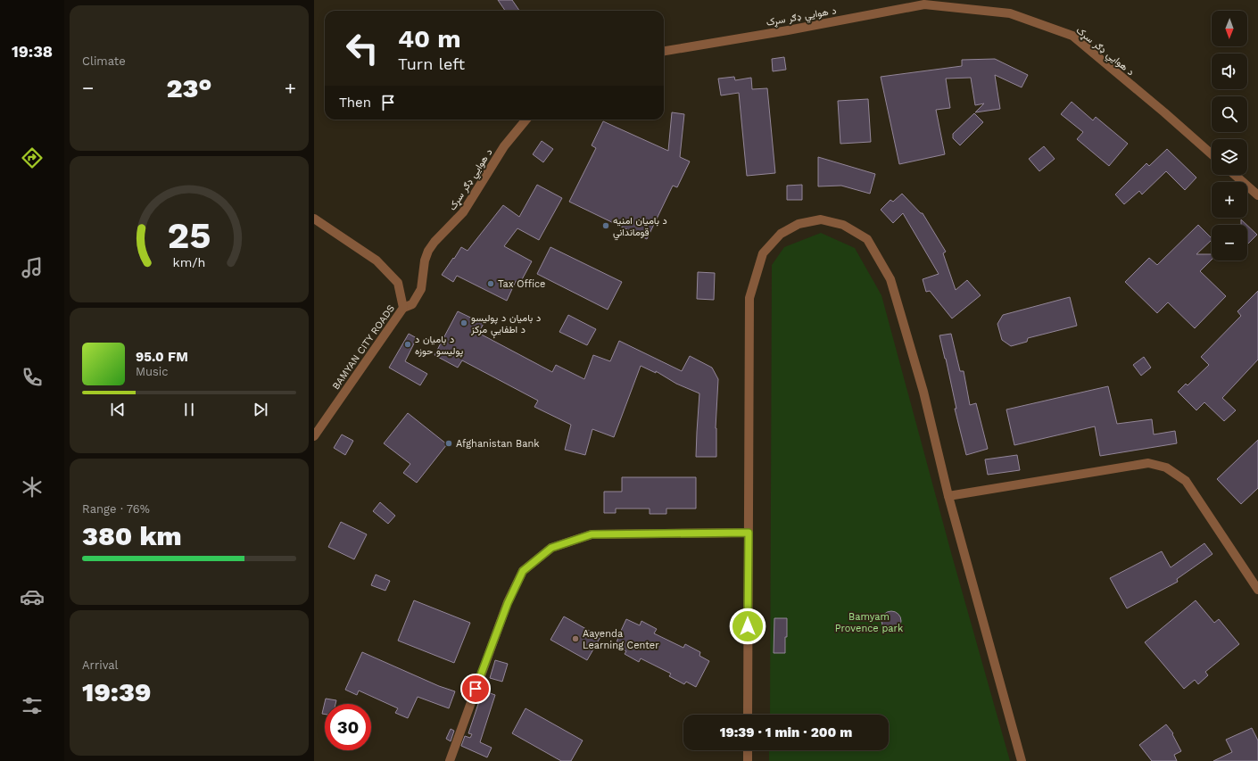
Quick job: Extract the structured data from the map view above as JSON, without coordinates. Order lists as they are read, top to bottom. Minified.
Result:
{"streets":{"street":["د هوايي ډګر سړک","BAMYAN CITY ROADS"]},"crossings":[["د هوايي ډګر سړک","BAMYAN CITY ROADS"]],"parks":["Bamyam Provence park"],"places":["د بامیان امنیه قومانداني","Tax Office","د بامیان د پولیسو د اطفايې مرکز","د بامیان د پولیسو حوزه","Afghanistan Bank","Aayenda Learning Center"],"north":"bottom","page":{"tabs":"19:38","tile":["Climate",["Range · 76%","380 km"],["Arrival","19:39"]],"map_buttons":["+","−"],"turn":["40 m","Turn left"],"heat":["−","23°","+"],"then":"Then","song":["95.0 FM","Music"],"limit":"30","trip":"19:39 · 1 min · 200 m","gauge":["25","km/h"]}}
